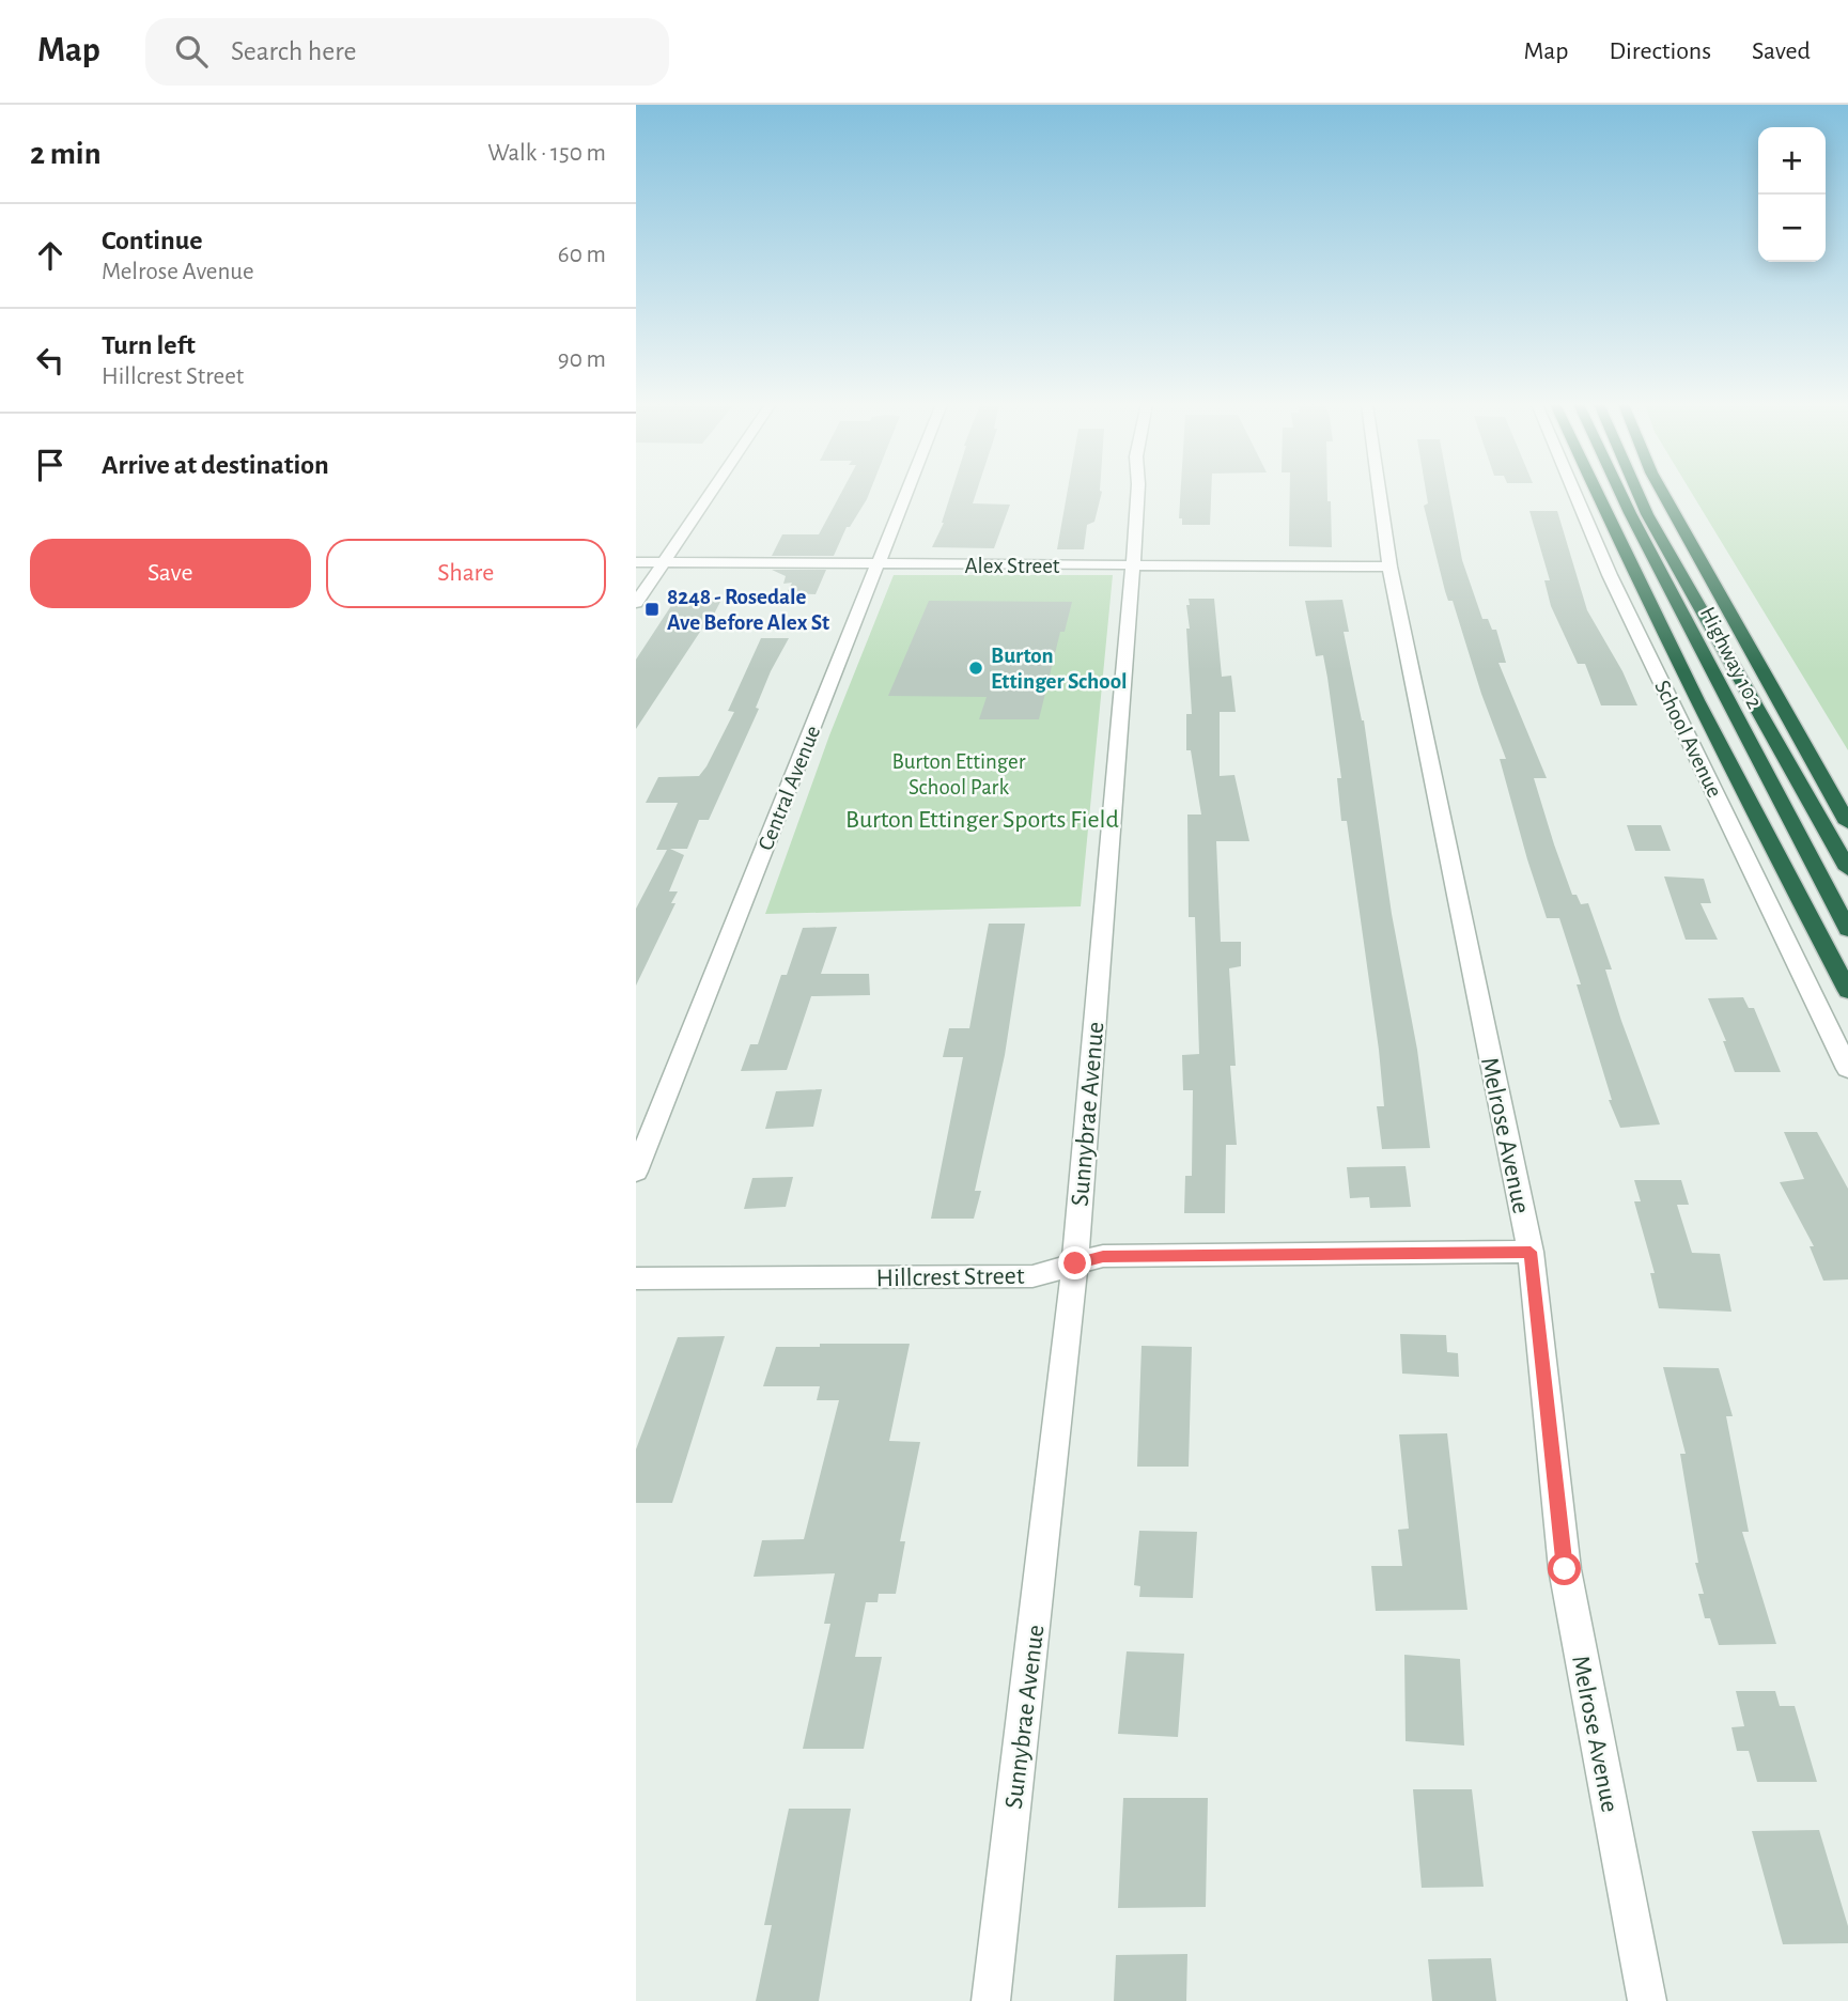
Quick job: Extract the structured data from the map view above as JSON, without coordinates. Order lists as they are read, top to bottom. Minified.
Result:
{"streets":{"highway":["Highway 102"],"street":["Alex Street","School Avenue","Central Avenue","Sunnybrae Avenue","Melrose Avenue","Hillcrest Street"]},"crossings":[["Alex Street","Central Avenue"],["Alex Street","Sunnybrae Avenue"],["Alex Street","Melrose Avenue"],["Sunnybrae Avenue","Hillcrest Street"],["Melrose Avenue","Hillcrest Street"]],"parks":["Burton Ettinger School Park","Burton Ettinger Sports Field"],"places":{"transit":["8248 - Rosedale Ave Before Alex St"],"other":["Burton Ettinger School"]},"page":{"header":"Map","search":"Search here","nav":["Map","Directions","Saved"],"heading":["2 min","Walk · 150 m"],"map_buttons":["+","−"],"list":[["Continue","Melrose Avenue","60 m"],["Turn left","Hillcrest Street","90 m"],"Arrive at destination"],"buttons":["Save","Share"]}}
